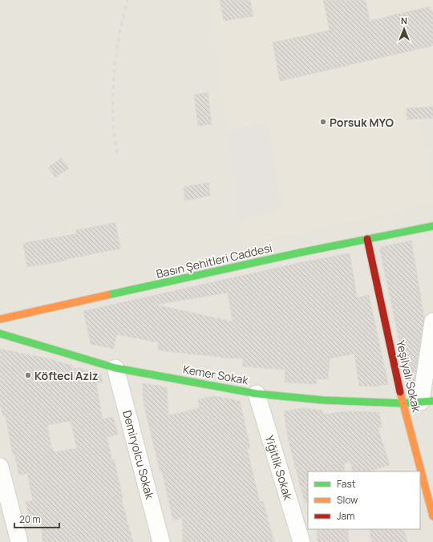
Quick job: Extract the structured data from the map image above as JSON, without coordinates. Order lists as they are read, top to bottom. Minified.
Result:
{"streets":{"street":["Basın Şehitleri Caddesi","Kemer Sokak","Yeşilyalı Sokak","Demiryolcu Sokak","Yiğitlik Sokak"]},"crossings":[["Basın Şehitleri Caddesi","Yeşilyalı Sokak"],["Kemer Sokak","Yeşilyalı Sokak"],["Kemer Sokak","Demiryolcu Sokak"],["Kemer Sokak","Yiğitlik Sokak"]],"places":["Porsuk MYO","Köfteci Aziz"],"legend":["Fast","Slow","Jam"],"scale_bar":"20 m","north":"top"}
